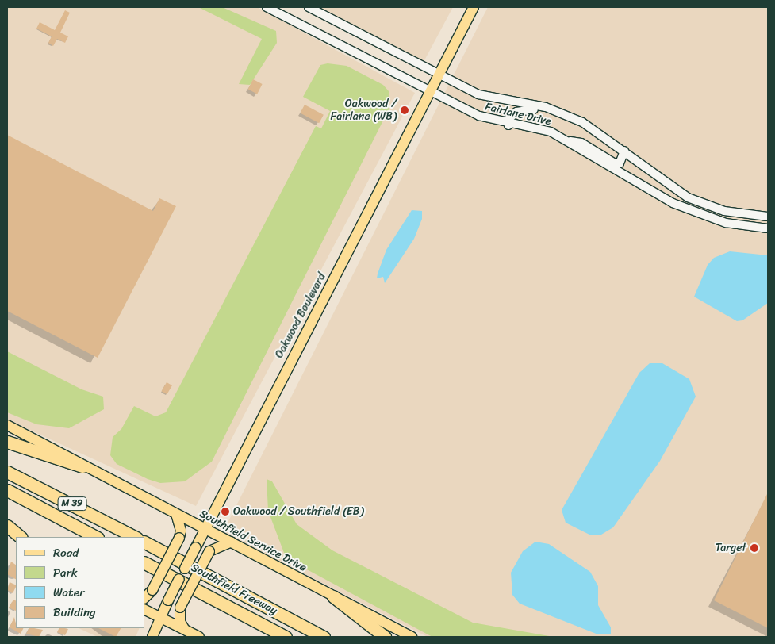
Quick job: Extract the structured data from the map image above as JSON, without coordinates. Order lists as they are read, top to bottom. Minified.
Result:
{"streets":{"highway":["M 39","Southfield Freeway"],"main road":["Oakwood Boulevard","Southfield Service Drive"],"street":["Fairlane Drive"]},"crossings":[["Fairlane Drive","Oakwood Boulevard"],["Oakwood Boulevard","Southfield Service Drive"]],"places":["Oakwood / Fairlane (WB)","Oakwood / Southfield (EB)","Target"],"legend":["Road","Park","Water","Building"]}
